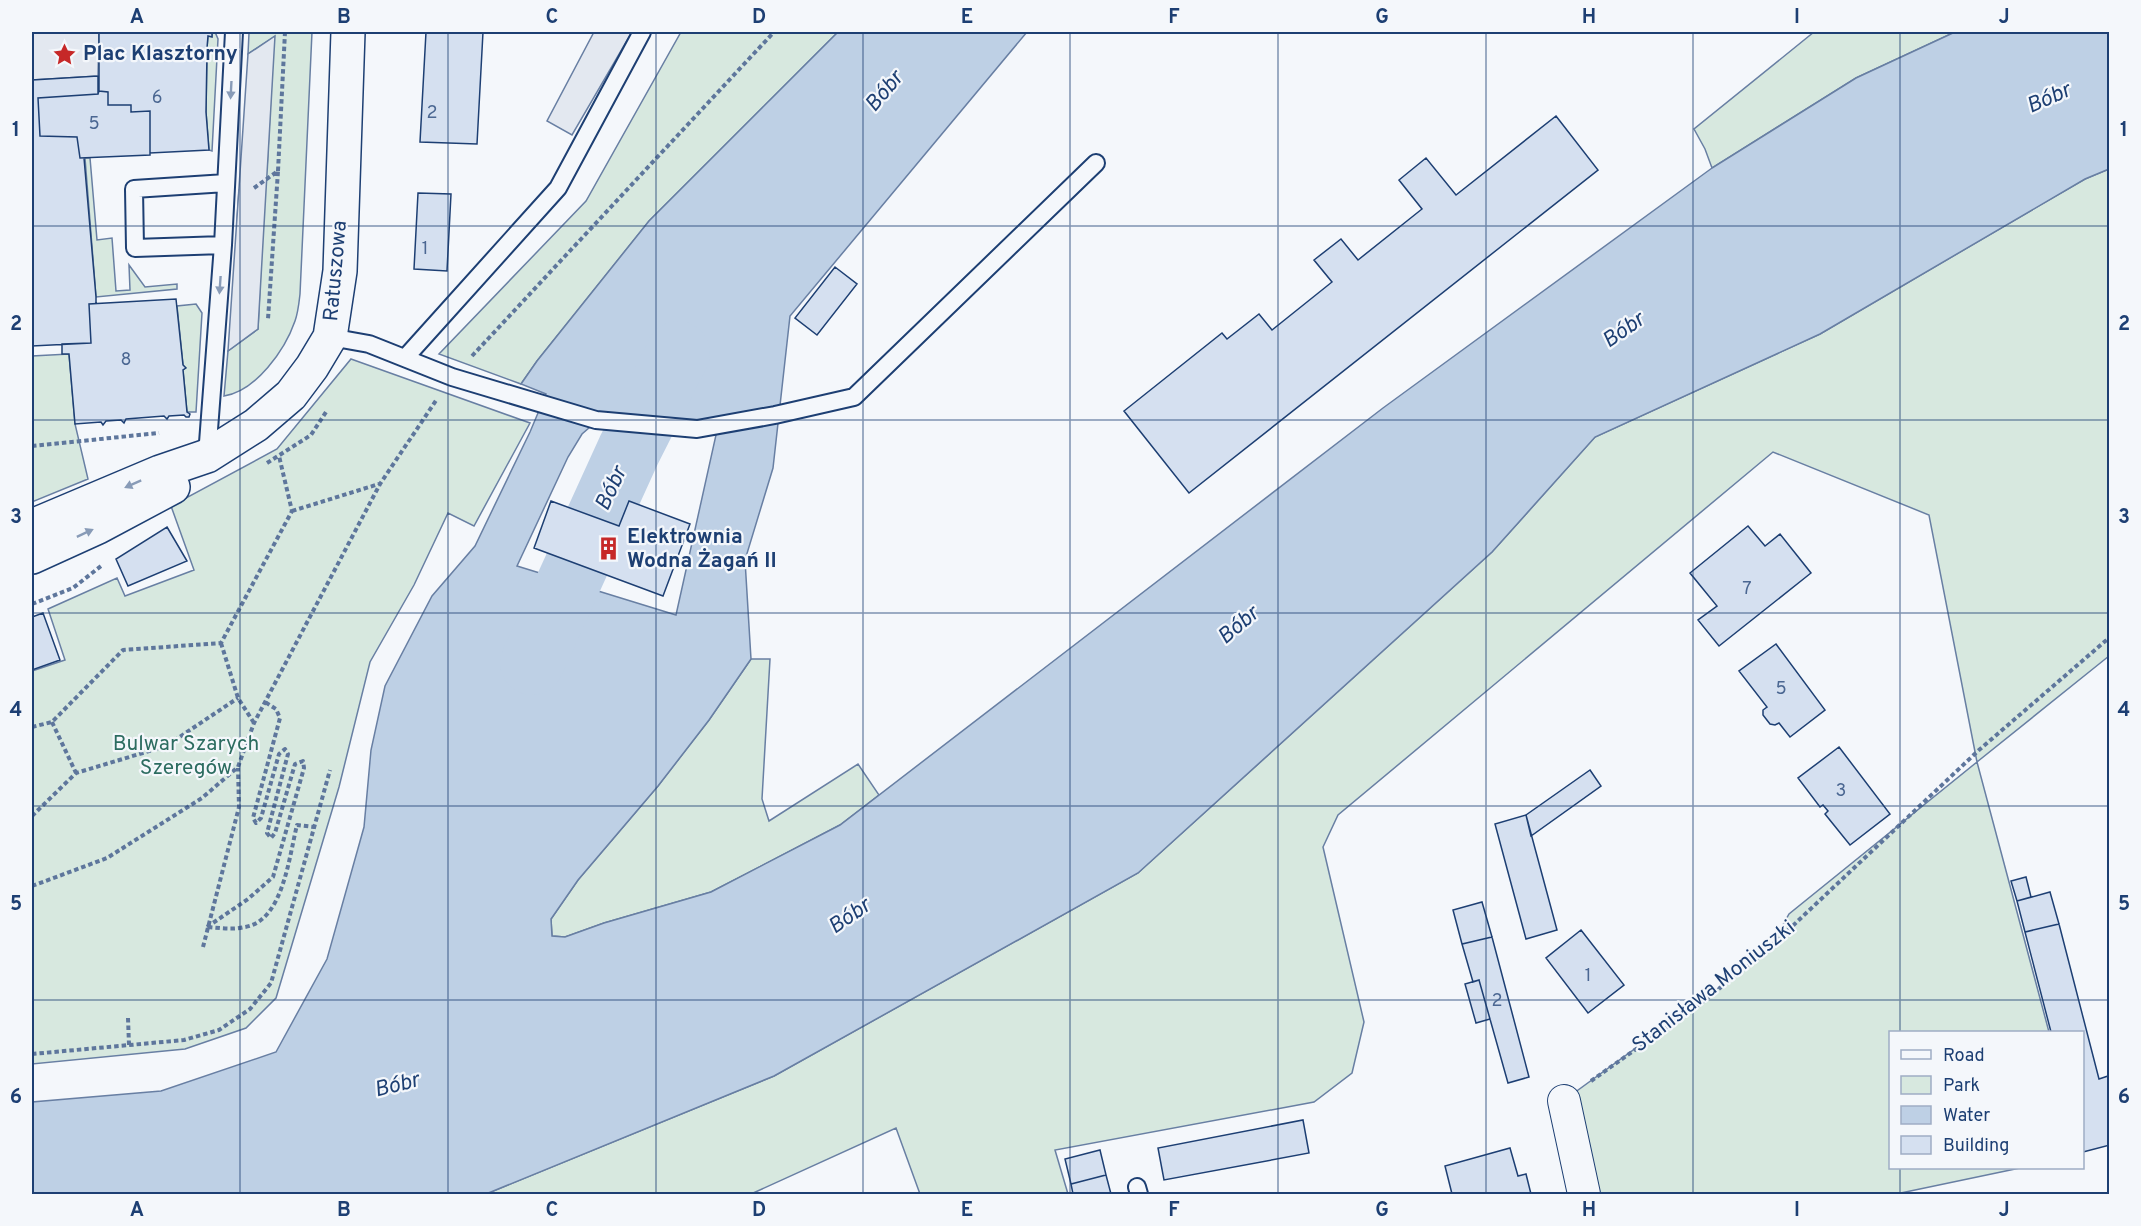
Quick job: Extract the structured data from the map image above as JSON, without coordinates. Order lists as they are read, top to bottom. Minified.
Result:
{"streets":{"street":["Ratuszowa"],"path":["Stanisława Moniuszki"]},"water":["Bóbr"],"parks":["Bulwar Szarych Szeregów"],"places":{"place":["Plac Klasztorny"],"building":["Elektrownia Wodna Żagań II"]},"house_numbers":["6","2","5","1","8","7","5","3","1","2"],"legend":["Road","Park","Water","Building"],"grid":{"columns":["A","B","C","D","E","F","G","H","I","J"],"rows":["1","2","3","4","5","6"]}}
